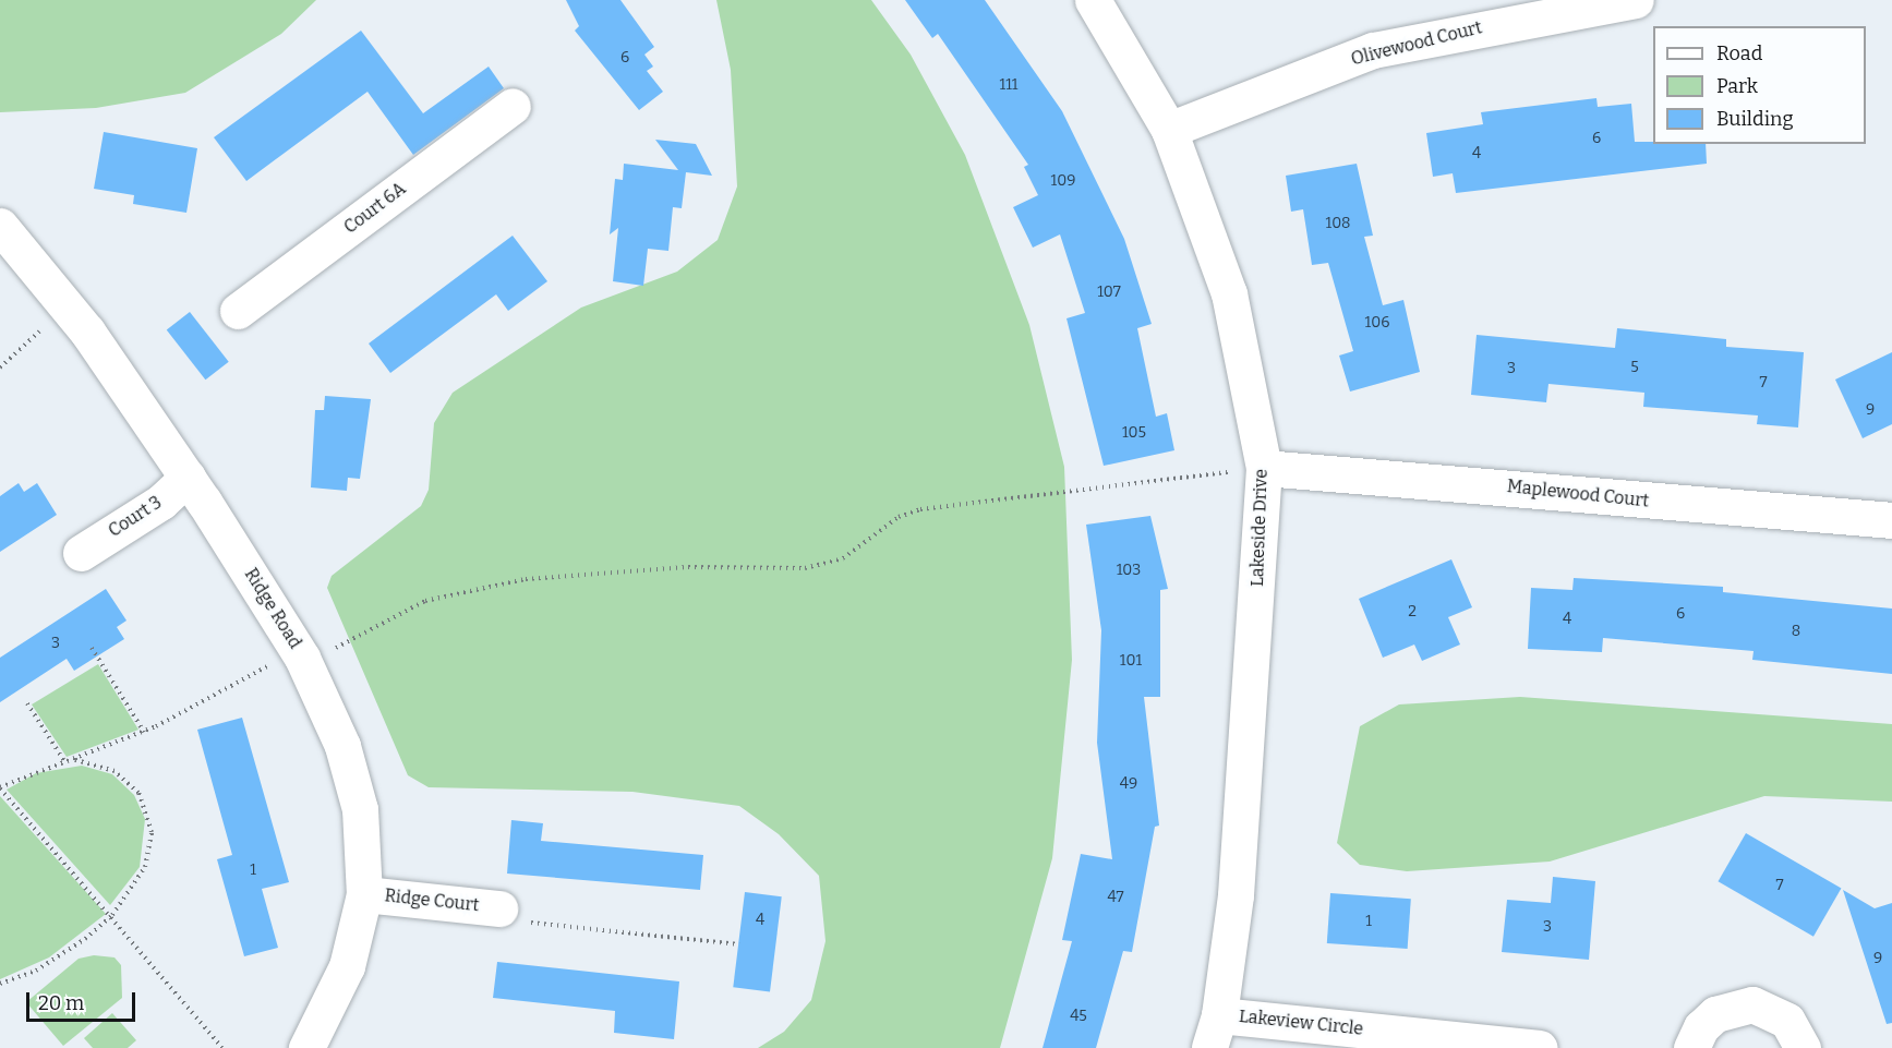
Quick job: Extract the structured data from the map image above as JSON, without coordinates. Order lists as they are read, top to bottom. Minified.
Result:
{"streets":{"street":["Olivewood Court","Court 6A","Maplewood Court","Court 3","Lakeside Drive","Ridge Road","Ridge Court","Lakeview Circle"]},"crossings":[["Olivewood Court","Lakeside Drive"],["Maplewood Court","Lakeside Drive"],["Court 3","Ridge Road"],["Lakeside Drive","Lakeview Circle"],["Ridge Road","Ridge Court"]],"house_numbers":["6","111","6","4","109","108","107","106","5","3","7","9","105","103","2","6","4","8","3","101","49","1","7","47","4","1","3","9","45"],"legend":["Road","Park","Building"],"scale_bar":"20 m"}
